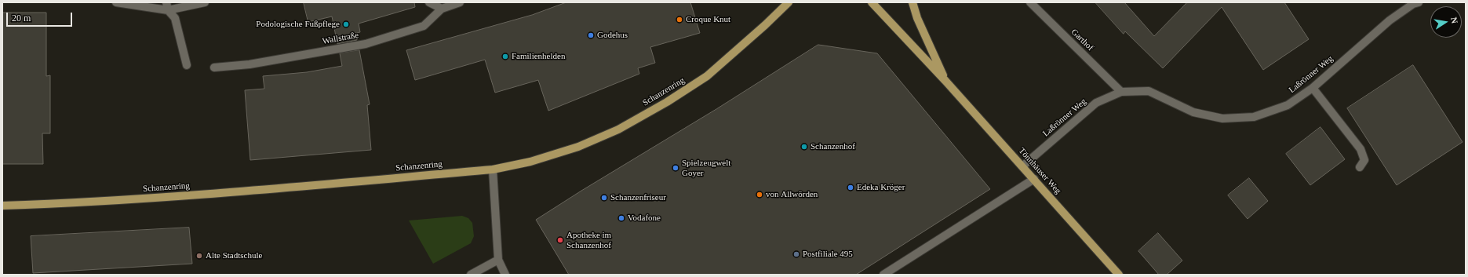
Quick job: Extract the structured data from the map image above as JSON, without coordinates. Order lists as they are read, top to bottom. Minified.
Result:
{"streets":{"main road":["Schanzenring","Tönnhäuser Weg"],"street":["Wallstraße","Garthof","Laßrönner Weg"]},"crossings":[["Garthof","Laßrönner Weg"],["Laßrönner Weg","Tönnhäuser Weg"]],"places":["Croque Knut","Podologische Fußpflege","Godehus","Familienhelden","Schanzenhof","Spielzeugwelt Goyer","Edeka Kröger","von Allwörden","Schanzenfriseur","Vodafone","Apotheke im Schanzenhof","Postfiliale 495","Alte Stadtschule"],"scale_bar":"20 m","north":"right"}
